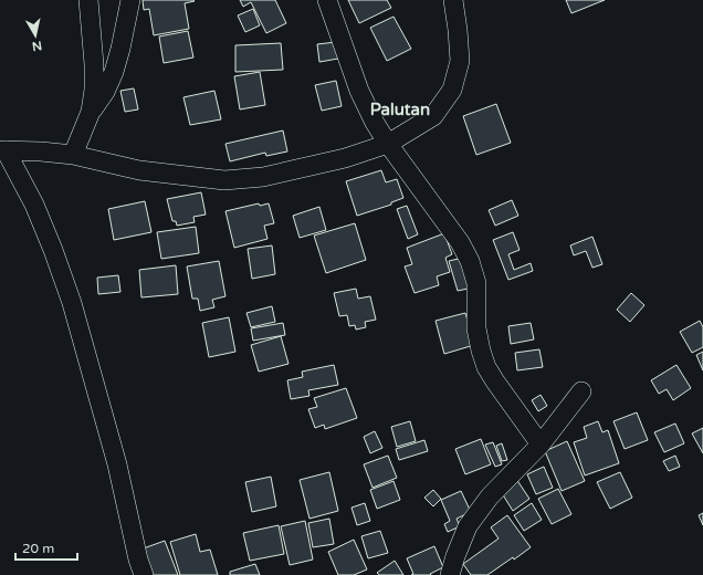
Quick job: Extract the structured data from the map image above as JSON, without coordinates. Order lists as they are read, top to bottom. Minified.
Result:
{"districts":["Palutan"],"scale_bar":"20 m","north":"bottom"}
